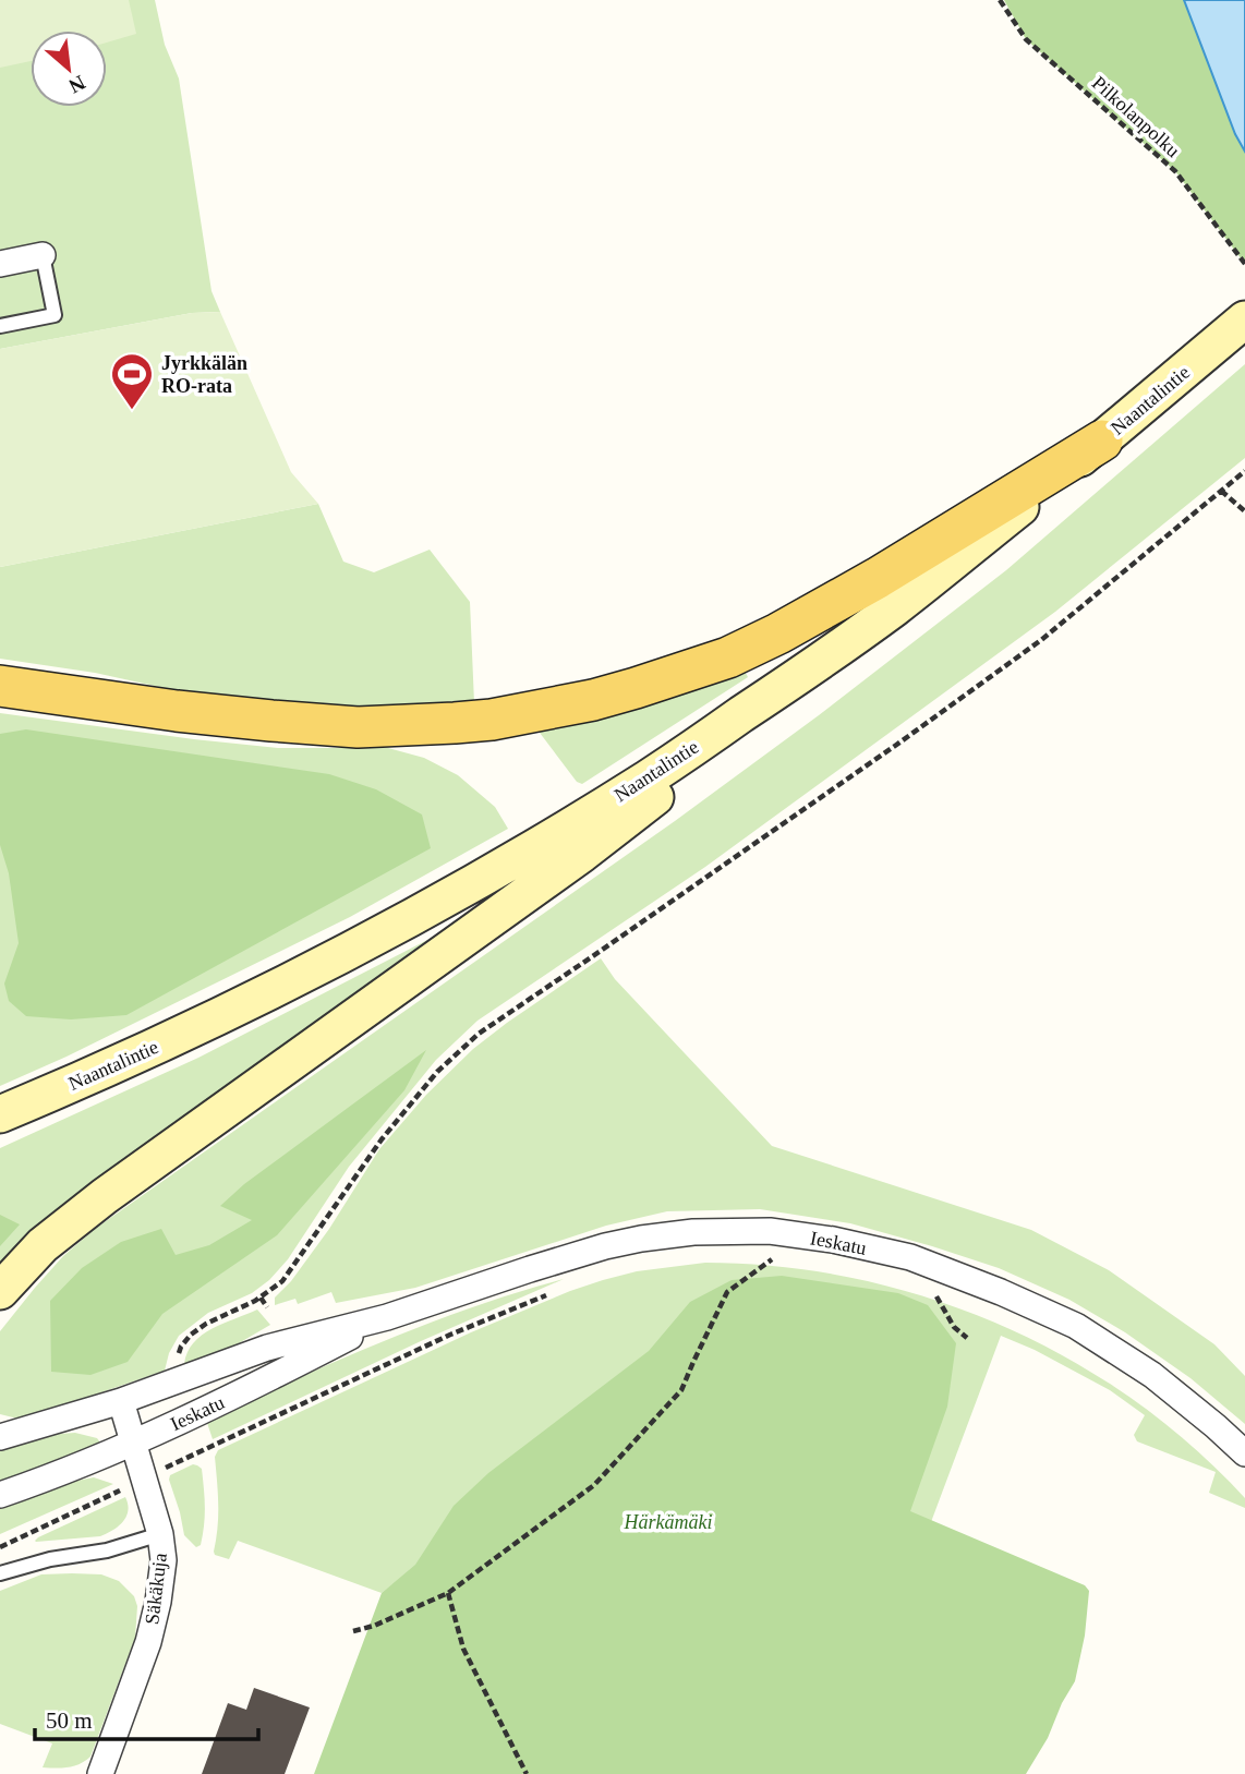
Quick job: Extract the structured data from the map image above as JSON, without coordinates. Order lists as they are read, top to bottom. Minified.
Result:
{"streets":{"main road":["Naantalintie"],"street":["Ieskatu","Säkäkuja"],"path":["Pilkolanpolku"]},"crossings":[["Ieskatu","Säkäkuja"]],"parks":["Härkämäki"],"places":{"sports":["Jyrkkälän RO-rata"]},"scale_bar":"50 m","north":"bottom right"}
